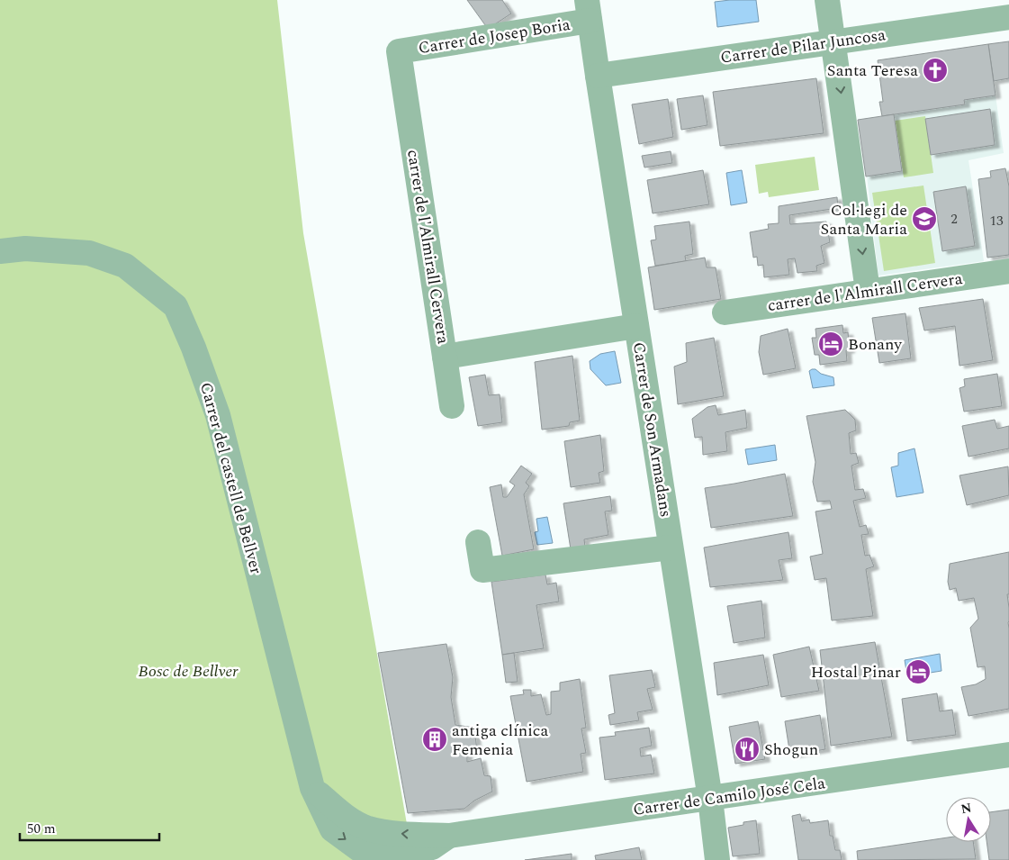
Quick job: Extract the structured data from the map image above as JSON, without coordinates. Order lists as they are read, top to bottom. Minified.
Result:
{"streets":{"street":["Carrer de Josep Boria","Carrer de Pilar Juncosa","carrer de l'Almirall Cervera","Carrer de Son Armadans","Carrer del castell de Bellver","Carrer de Camilo José Cela"]},"crossings":[["Carrer de Josep Boria","carrer de l'Almirall Cervera"],["Carrer de Josep Boria","Carrer de Son Armadans"],["Carrer de Pilar Juncosa","Carrer de Son Armadans"],["carrer de l'Almirall Cervera","Carrer de Son Armadans"],["Carrer de Son Armadans","Carrer de Camilo José Cela"],["Carrer del castell de Bellver","Carrer de Camilo José Cela"]],"parks":["Bosc de Bellver"],"places":{"church":["Santa Teresa"],"school or university":["Col·legi de Santa Maria"],"hotel":["Bonany","Hostal Pinar"],"building":["antiga clínica Femenia"],"restaurant":["Shogun"]},"house_numbers":["2","13"],"scale_bar":"50 m","north":"top"}
